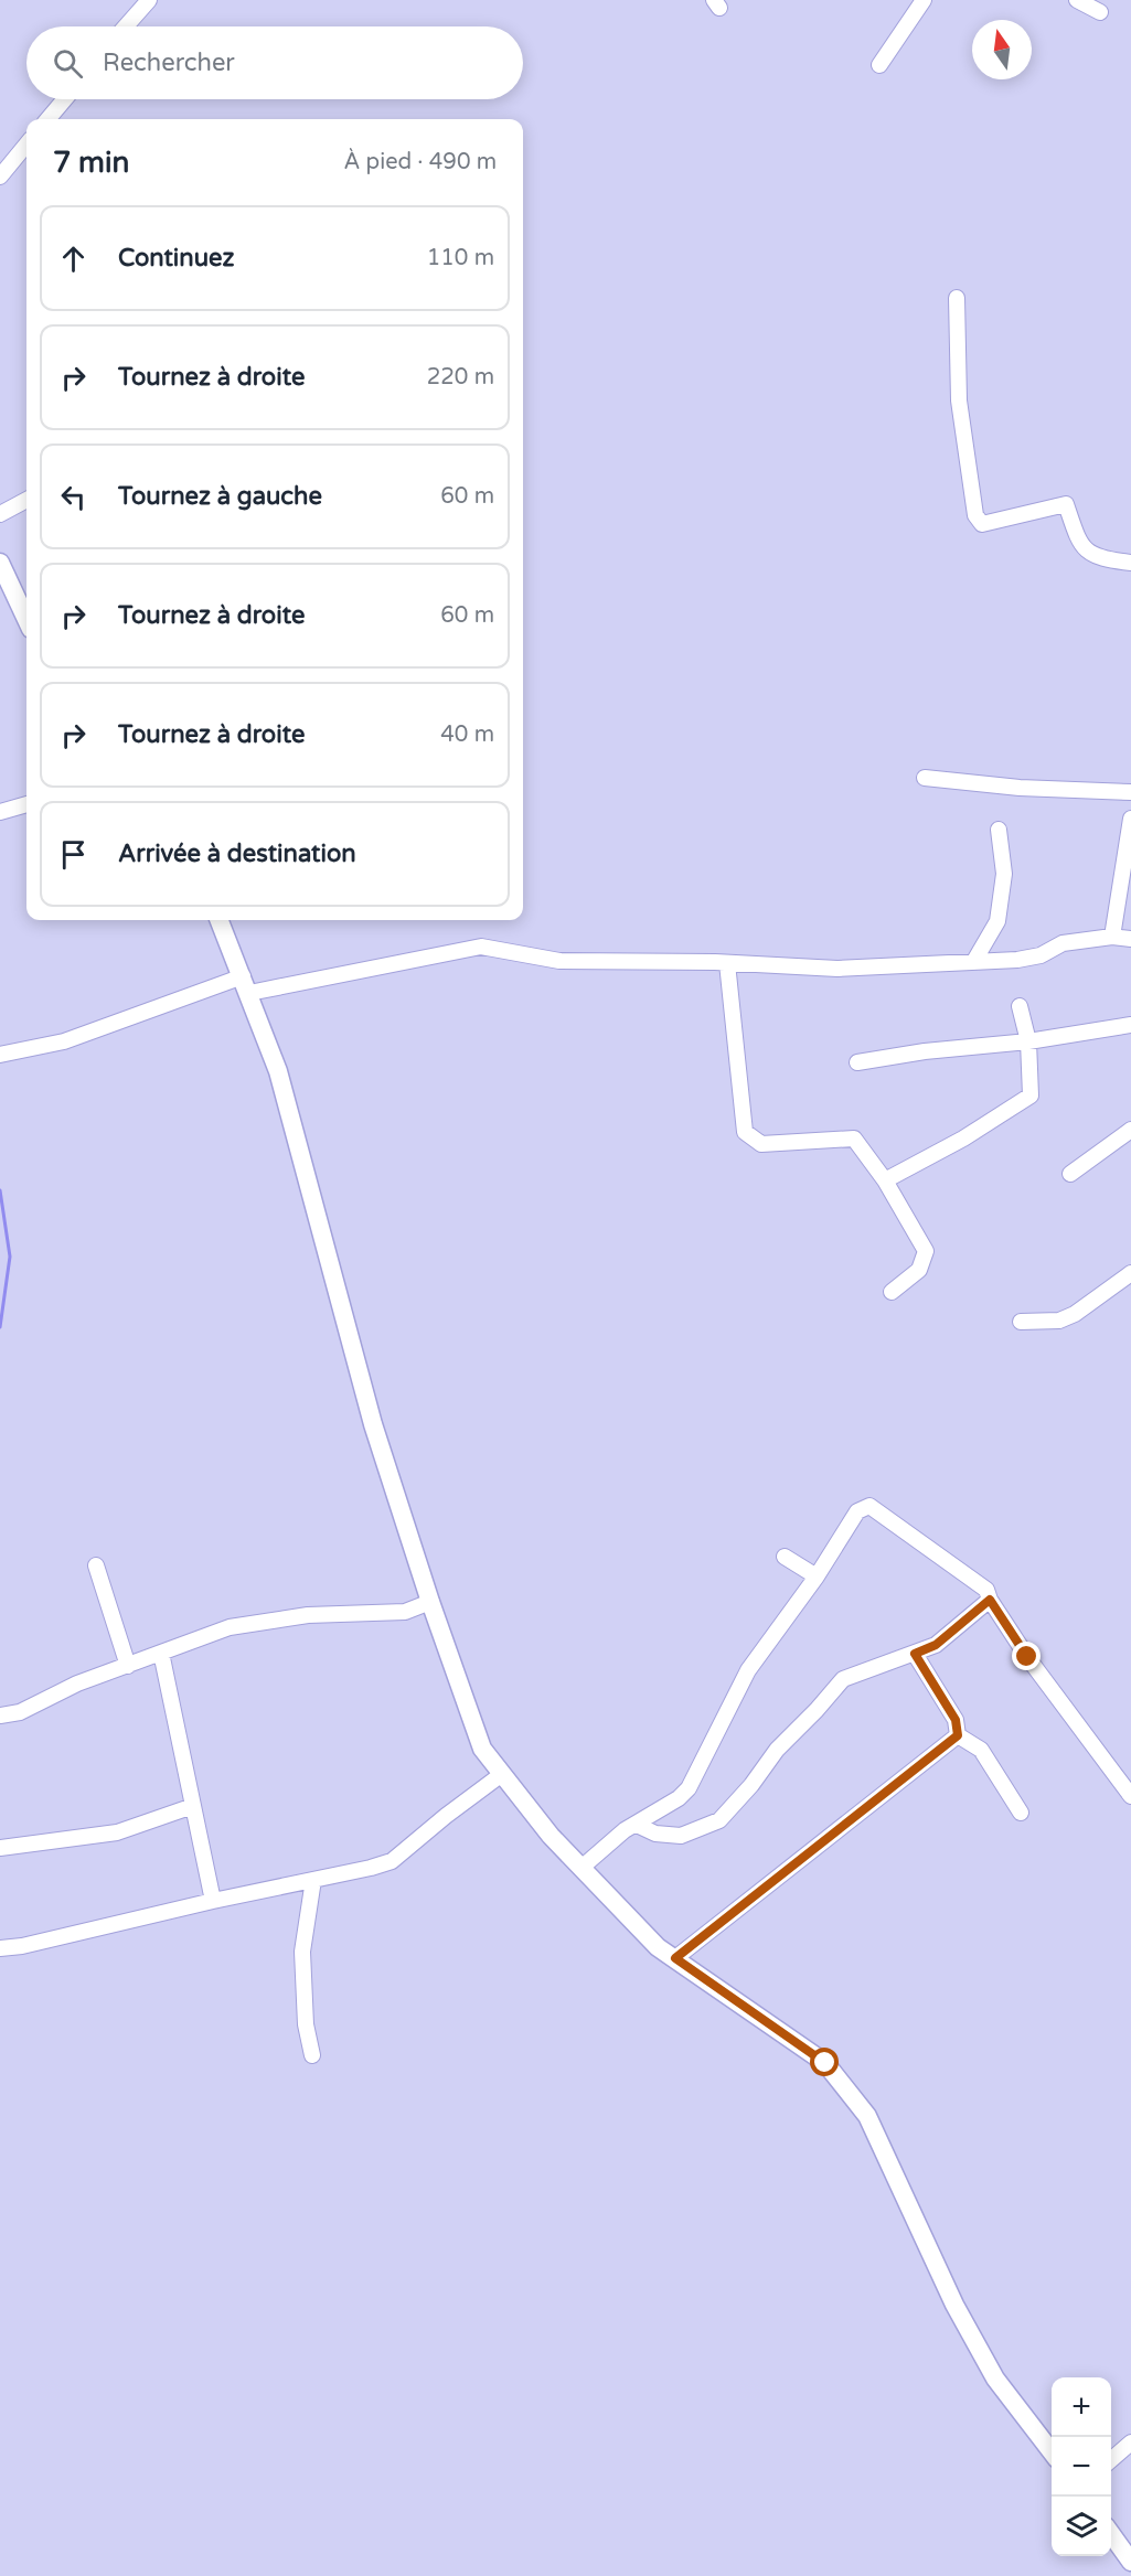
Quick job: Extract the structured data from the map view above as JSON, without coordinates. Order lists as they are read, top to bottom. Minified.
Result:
{"north":"top","page":{"search":"Rechercher","heading":["7 min","À pied · 490 m"],"list":[["Continuez","110 m"],["Tournez à droite","220 m"],["Tournez à gauche","60 m"],["Tournez à droite","60 m"],["Tournez à droite","40 m"],"Arrivée à destination"],"map_buttons":["+","−"]}}
